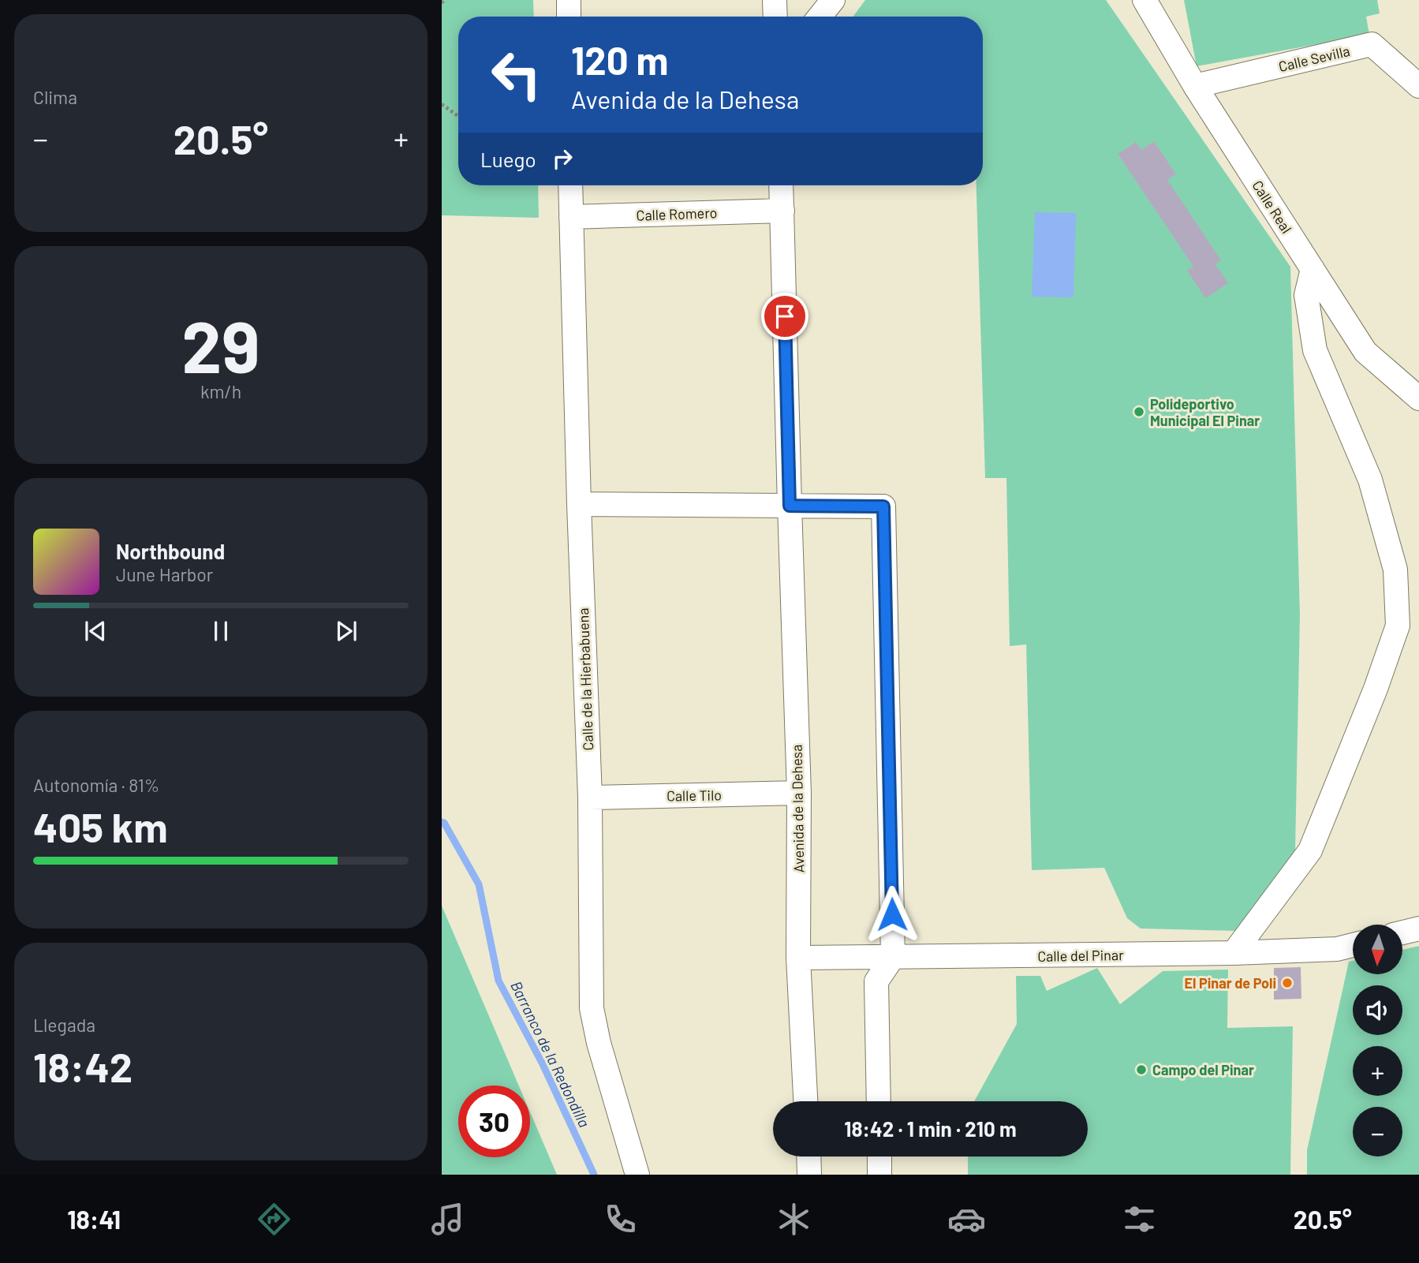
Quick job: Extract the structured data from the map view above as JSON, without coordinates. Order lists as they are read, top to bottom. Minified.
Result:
{"streets":{"street":["Calle Sevilla","Calle Real","Calle Romero","Calle de la Hierbabuena","Calle Tilo","Avenida de la Dehesa","Calle del Pinar"]},"crossings":[["Calle Sevilla","Calle Real"],["Calle Romero","Calle de la Hierbabuena"],["Calle Romero","Avenida de la Dehesa"],["Calle de la Hierbabuena","Calle Tilo"],["Calle Tilo","Avenida de la Dehesa"],["Avenida de la Dehesa","Calle del Pinar"]],"water":["Barranco de la Redondilla"],"places":["Polideportivo Municipal El Pinar","El Pinar de Poli","Campo del Pinar"],"north":"bottom","page":{"tile":["Clima",["29","km/h"],["Autonomía · 81%","405 km"],["Llegada","18:42"]],"turn":["120 m","Avenida de la Dehesa"],"heat":["−","20.5°","+"],"then":"Luego","song":["Northbound","June Harbor"],"map_buttons":["+","−"],"limit":"30","trip":"18:42 · 1 min · 210 m","tabs":["18:41","20.5°"]}}
